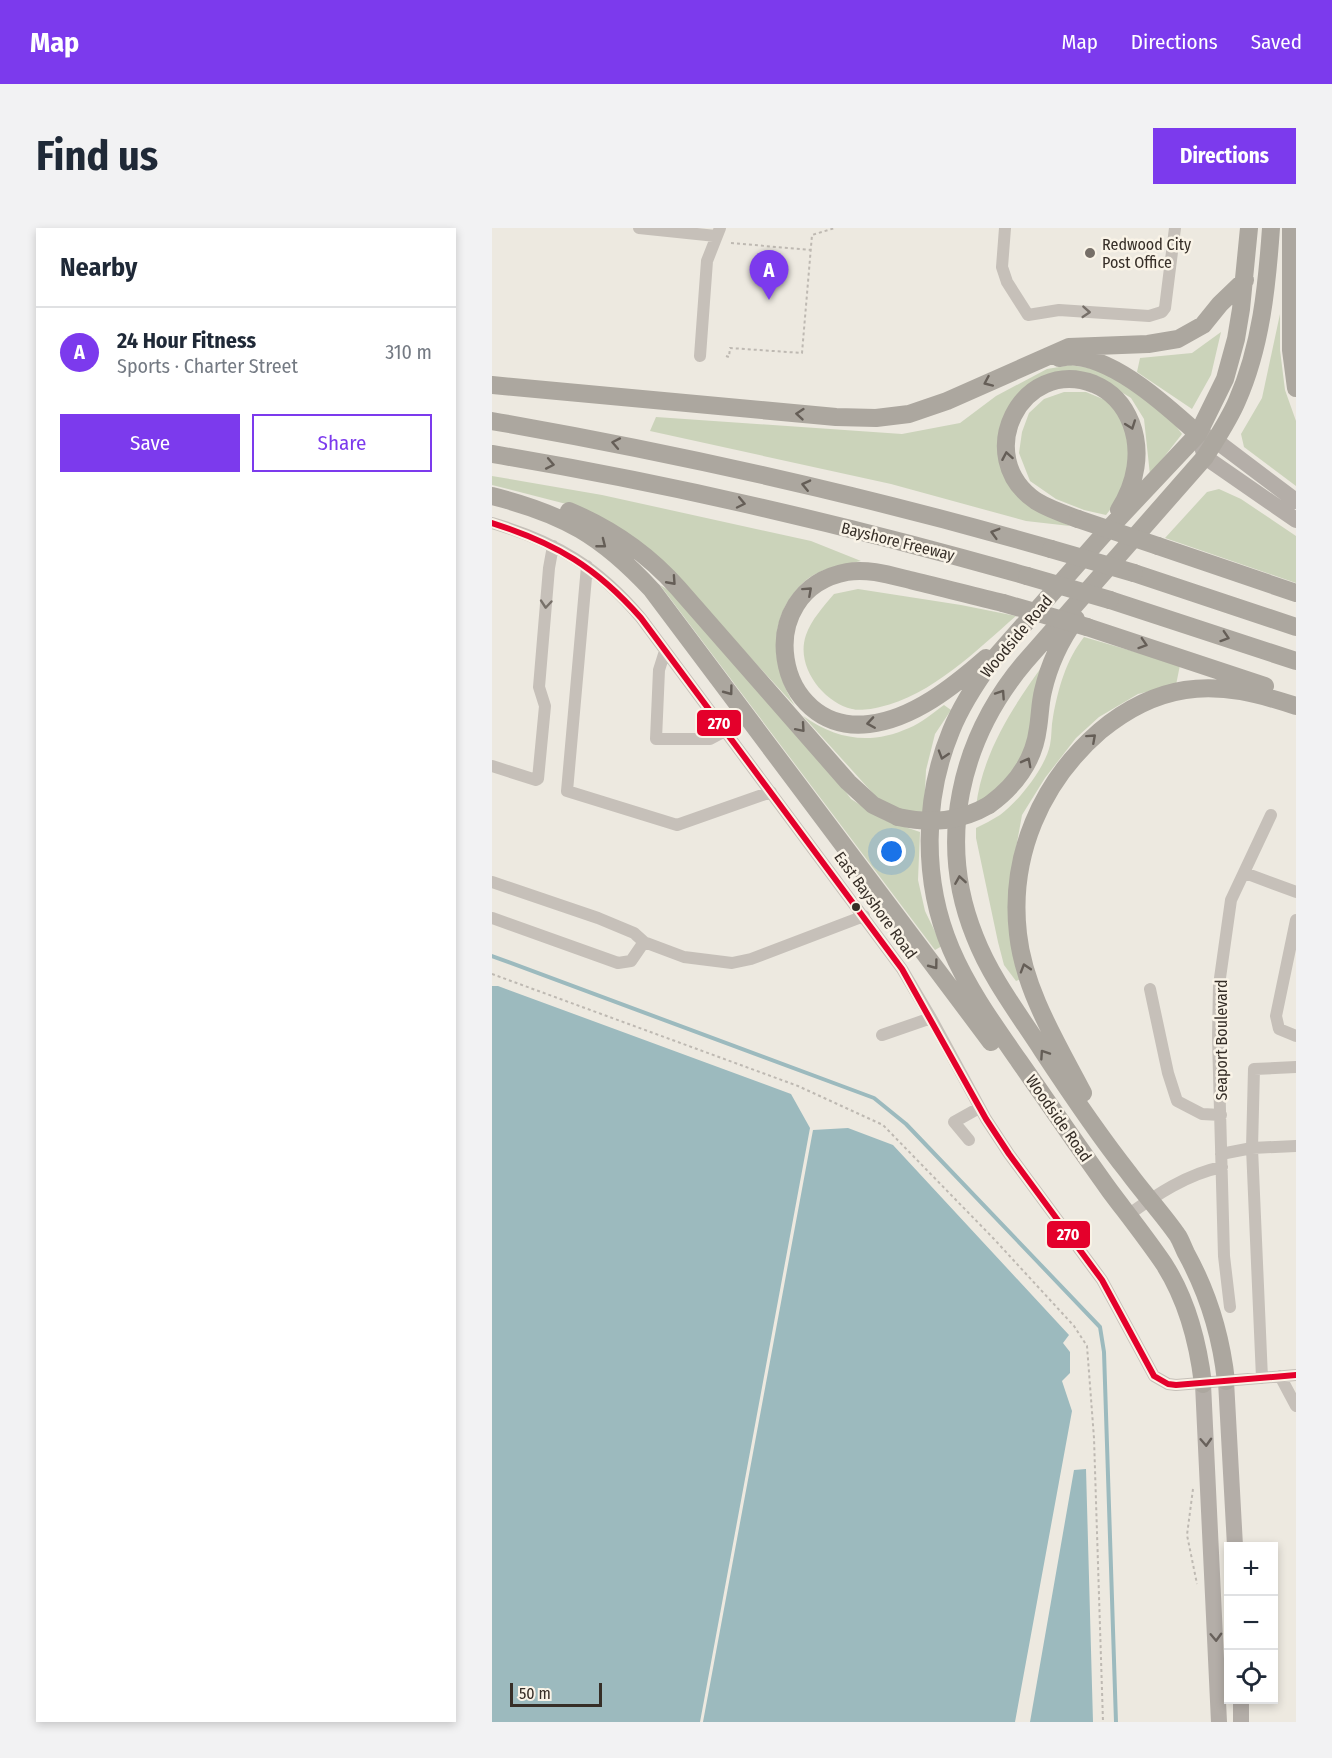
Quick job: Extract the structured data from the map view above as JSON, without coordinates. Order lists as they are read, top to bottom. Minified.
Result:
{"streets":{"highway":["Bayshore Freeway","Woodside Road"],"street":["East Bayshore Road","Seaport Boulevard"]},"crossings":[["Woodside Road","East Bayshore Road"]],"places":["Redwood City Post Office"],"lines":["transit line 270"],"scale_bar":"50 m","page":{"header":"Map","nav":["Map","Directions","Saved"],"buttons":["Directions",["Save","Share"]],"title":"Find us","heading":"Nearby","pins":"A","list":[{"mark":"A","name":"24 Hour Fitness","note":"Sports · Charter Street","value":"310 m"}],"map_buttons":["+","−"],"scale":"50 m"}}
